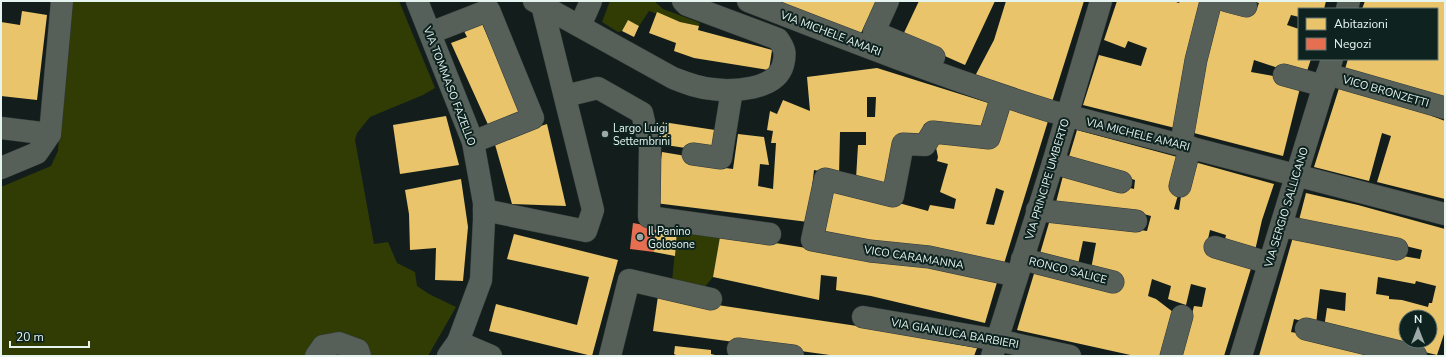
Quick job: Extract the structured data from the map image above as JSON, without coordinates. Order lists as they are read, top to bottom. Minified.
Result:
{"streets":{"main road":["VIA TOMMASO FAZELLO"],"street":["VIA MICHELE AMARI","VICO BRONZETTI","VIA PRINCIPE UMBERTO","VIA SERGIO SALLICANO","VICO CARAMANNA","RONCO SALICE","VIA GIANLUCA BARBIERI"]},"crossings":[["VIA MICHELE AMARI","VIA PRINCIPE UMBERTO"],["VIA MICHELE AMARI","VIA SERGIO SALLICANO"],["VIA MICHELE AMARI","VICO CARAMANNA"],["VICO BRONZETTI","VIA SERGIO SALLICANO"],["VIA PRINCIPE UMBERTO","VICO CARAMANNA"],["VIA PRINCIPE UMBERTO","RONCO SALICE"],["VIA PRINCIPE UMBERTO","VIA GIANLUCA BARBIERI"],["VICO CARAMANNA","RONCO SALICE"]],"places":["Largo Luigi Settembrini","Il Panino Golosone"],"legend":["Abitazioni","Negozi"],"scale_bar":"20 m","north":"top"}
